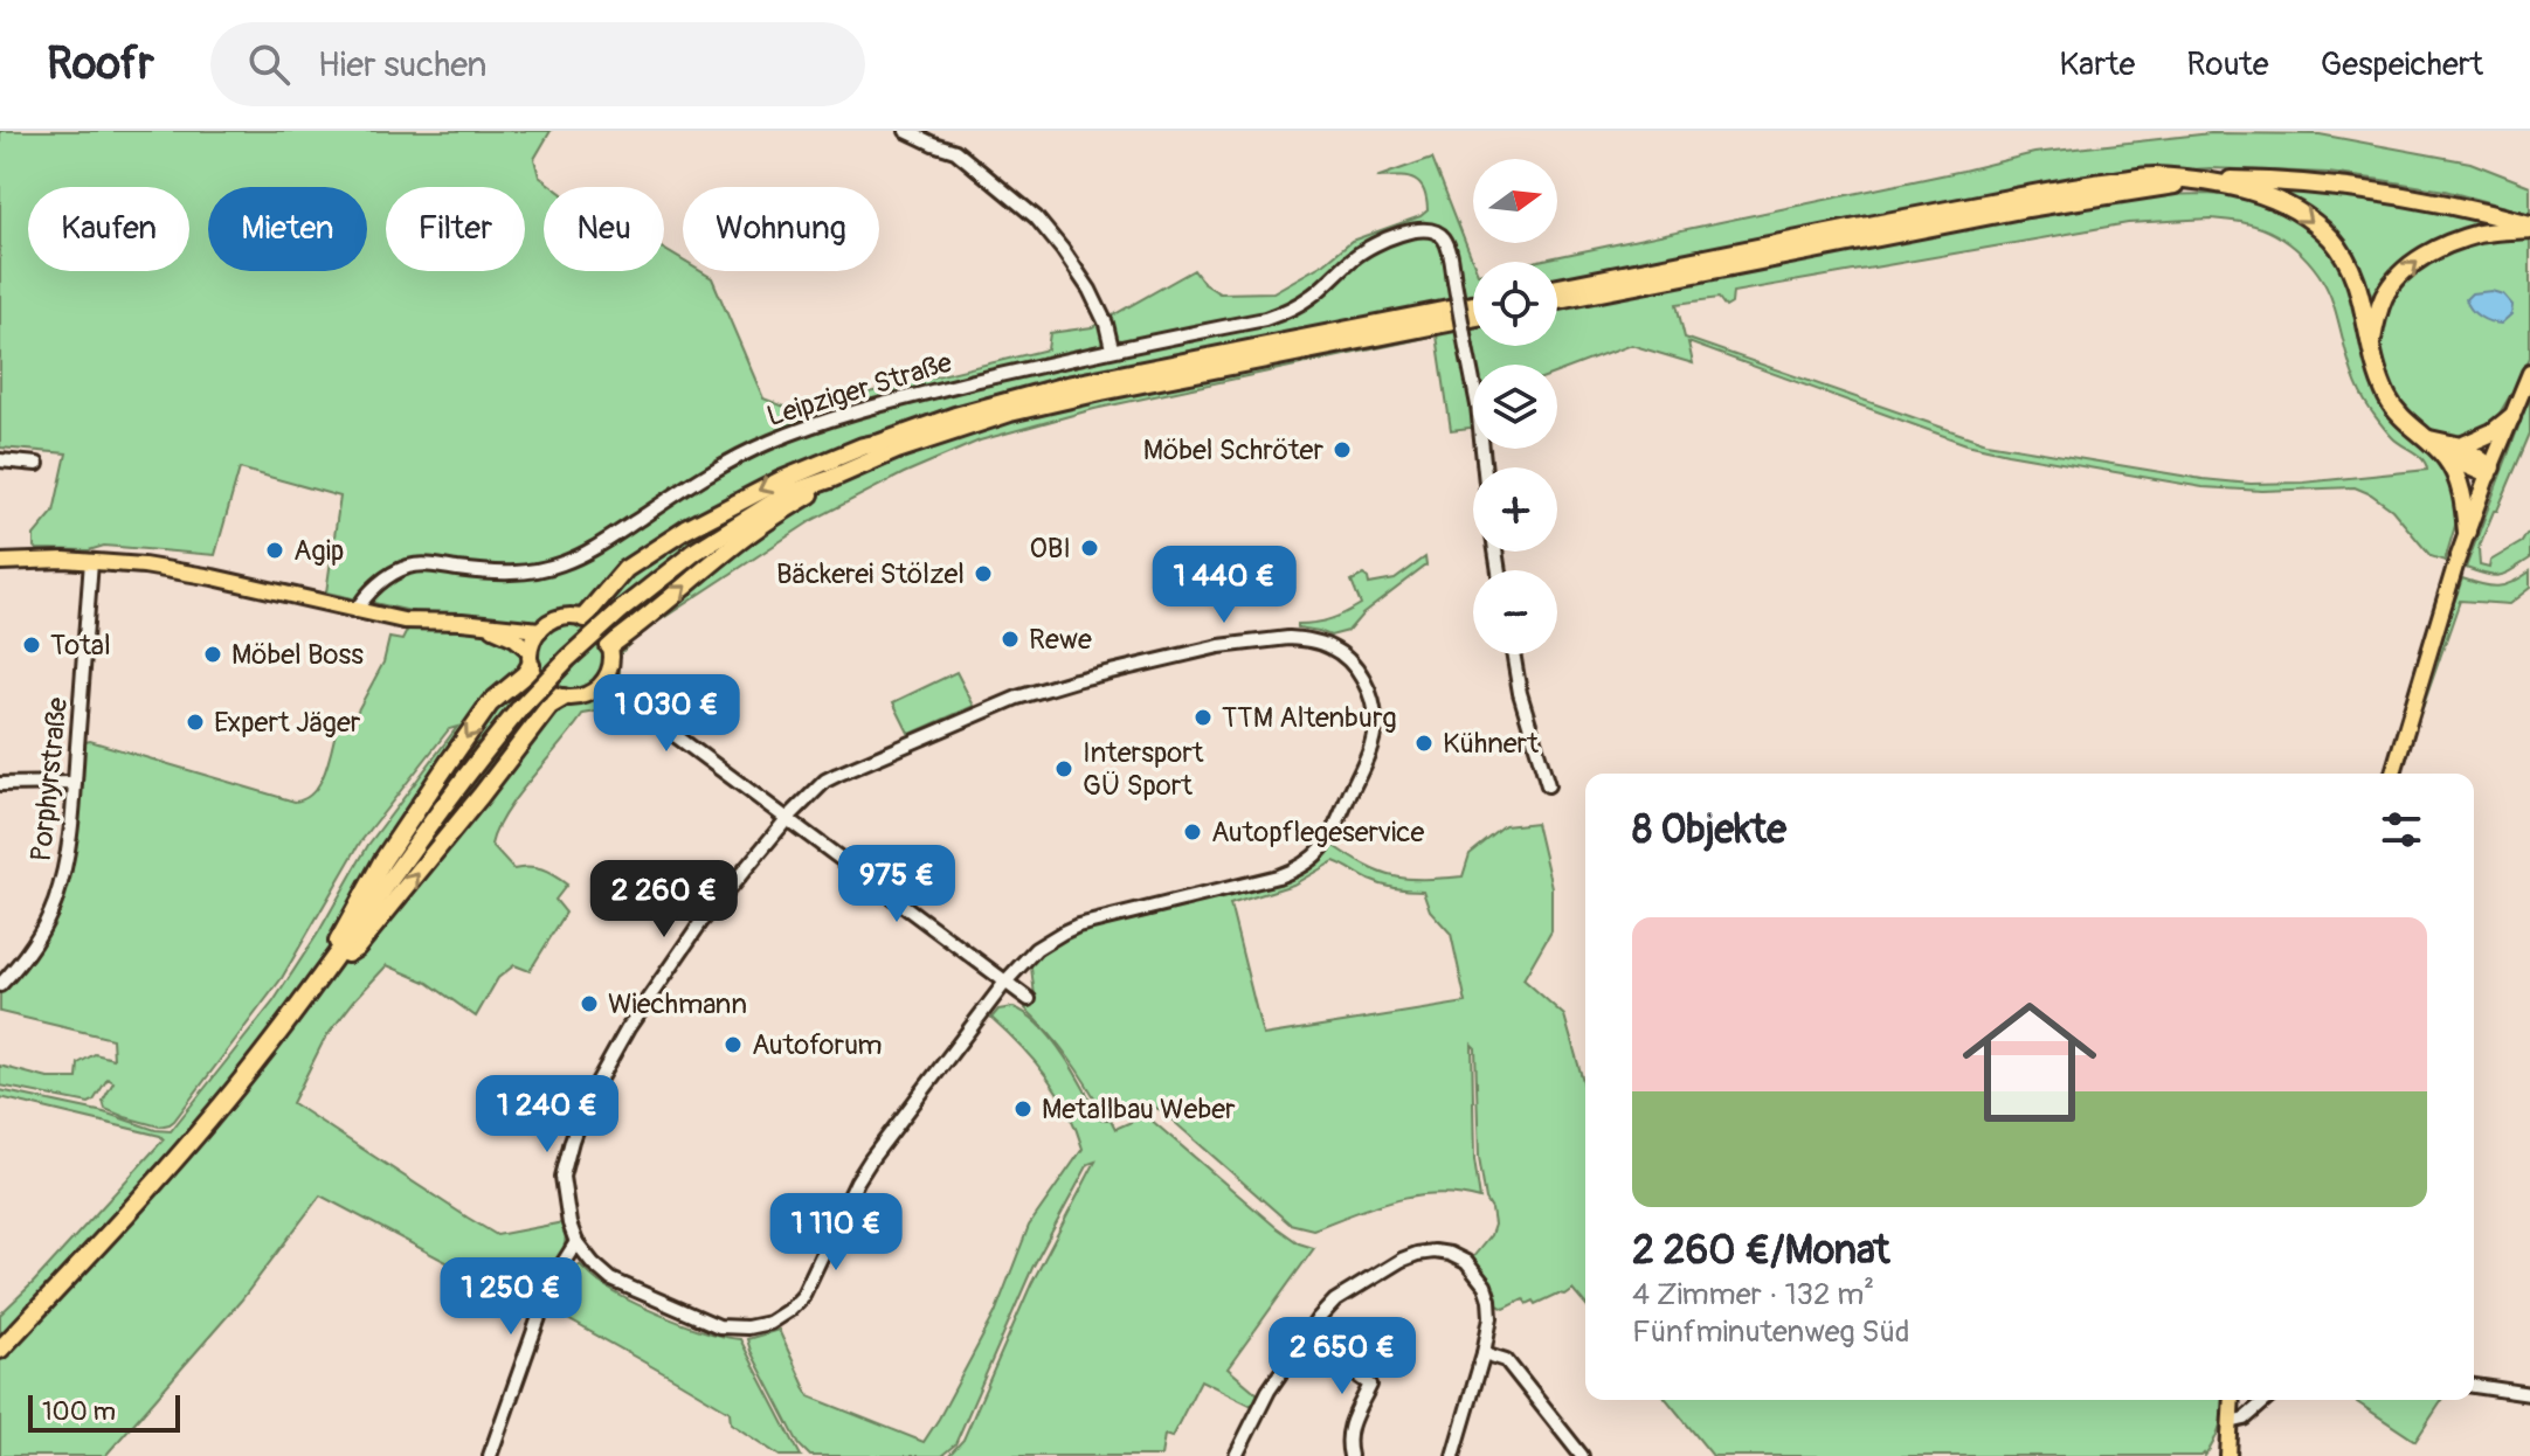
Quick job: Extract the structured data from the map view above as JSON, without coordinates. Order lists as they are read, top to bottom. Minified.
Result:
{"streets":{"street":["Leipziger Straße","Porphyrstraße"]},"places":["Möbel Schröter","OBI","Agip","Bäckerei Stölzel","Rewe","Total","Möbel Boss","TTM Altenburg","Expert Jäger","Kühnert","Intersport GÜ Sport","Autopflegeservice","Wiechmann","Autoforum","Metallbau Weber"],"scale_bar":"100 m","north":"right","page":{"header":"Roofr","search":"Hier suchen","nav":["Karte","Route","Gespeichert"],"map_buttons":["+","−"],"chip":["Kaufen","Mieten","Filter","Neu","Wohnung"],"price":["1 440 €","1 030 €","975 €","2 260 €","1 240 €","1 110 €","1 250 €","2 650 €"],"heading":"8 Objekte","list":[{"name":"2 260 €/Monat","note":"4 Zimmer · 132 m² · Fünfminutenweg Süd"}],"scale":"100 m"}}
